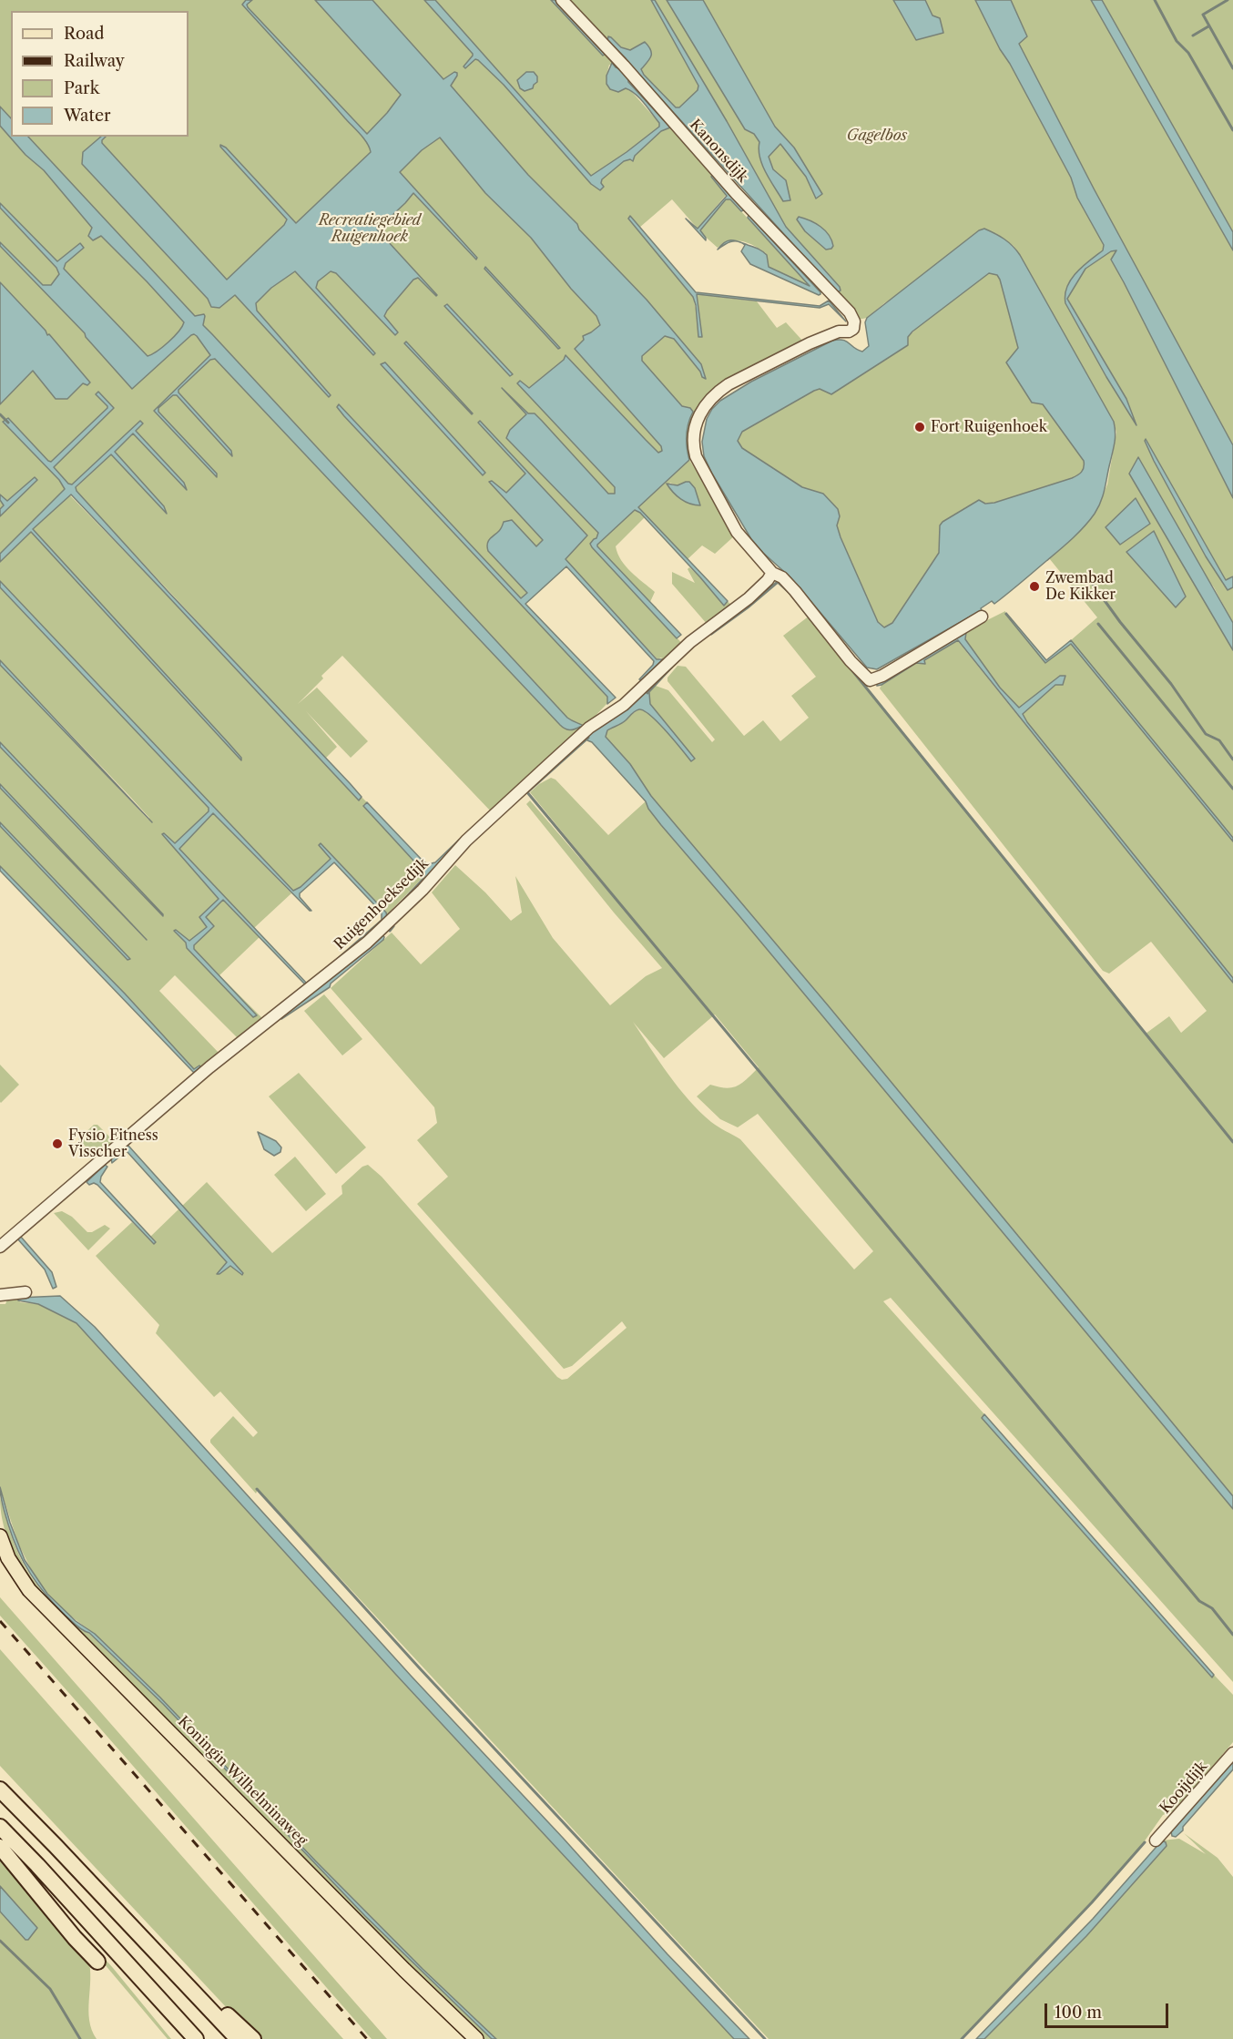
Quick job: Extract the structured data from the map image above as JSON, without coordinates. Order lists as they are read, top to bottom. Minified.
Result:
{"streets":{"main road":["Koningin Wilhelminaweg"],"street":["Kanonsdijk","Ruigenhoeksedijk","Kooijdijk"]},"crossings":[["Kanonsdijk","Ruigenhoeksedijk"]],"parks":["Gagelbos","Recreatiegebied Ruigenhoek"],"places":["Fort Ruigenhoek","Zwembad De Kikker","Fysio Fitness Visscher"],"legend":["Road","Railway","Park","Water"],"scale_bar":"100 m"}
